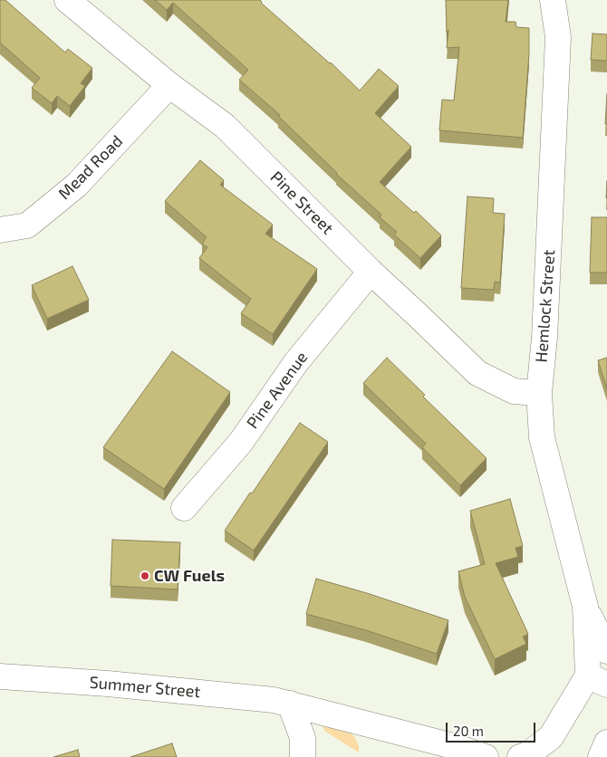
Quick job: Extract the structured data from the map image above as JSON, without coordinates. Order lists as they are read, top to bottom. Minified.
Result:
{"streets":{"street":["Mead Road","Pine Street","Hemlock Street","Pine Avenue","Summer Street"]},"crossings":[["Mead Road","Pine Street"],["Pine Street","Hemlock Street"],["Pine Street","Pine Avenue"]],"places":["CW Fuels"],"scale_bar":"20 m"}
